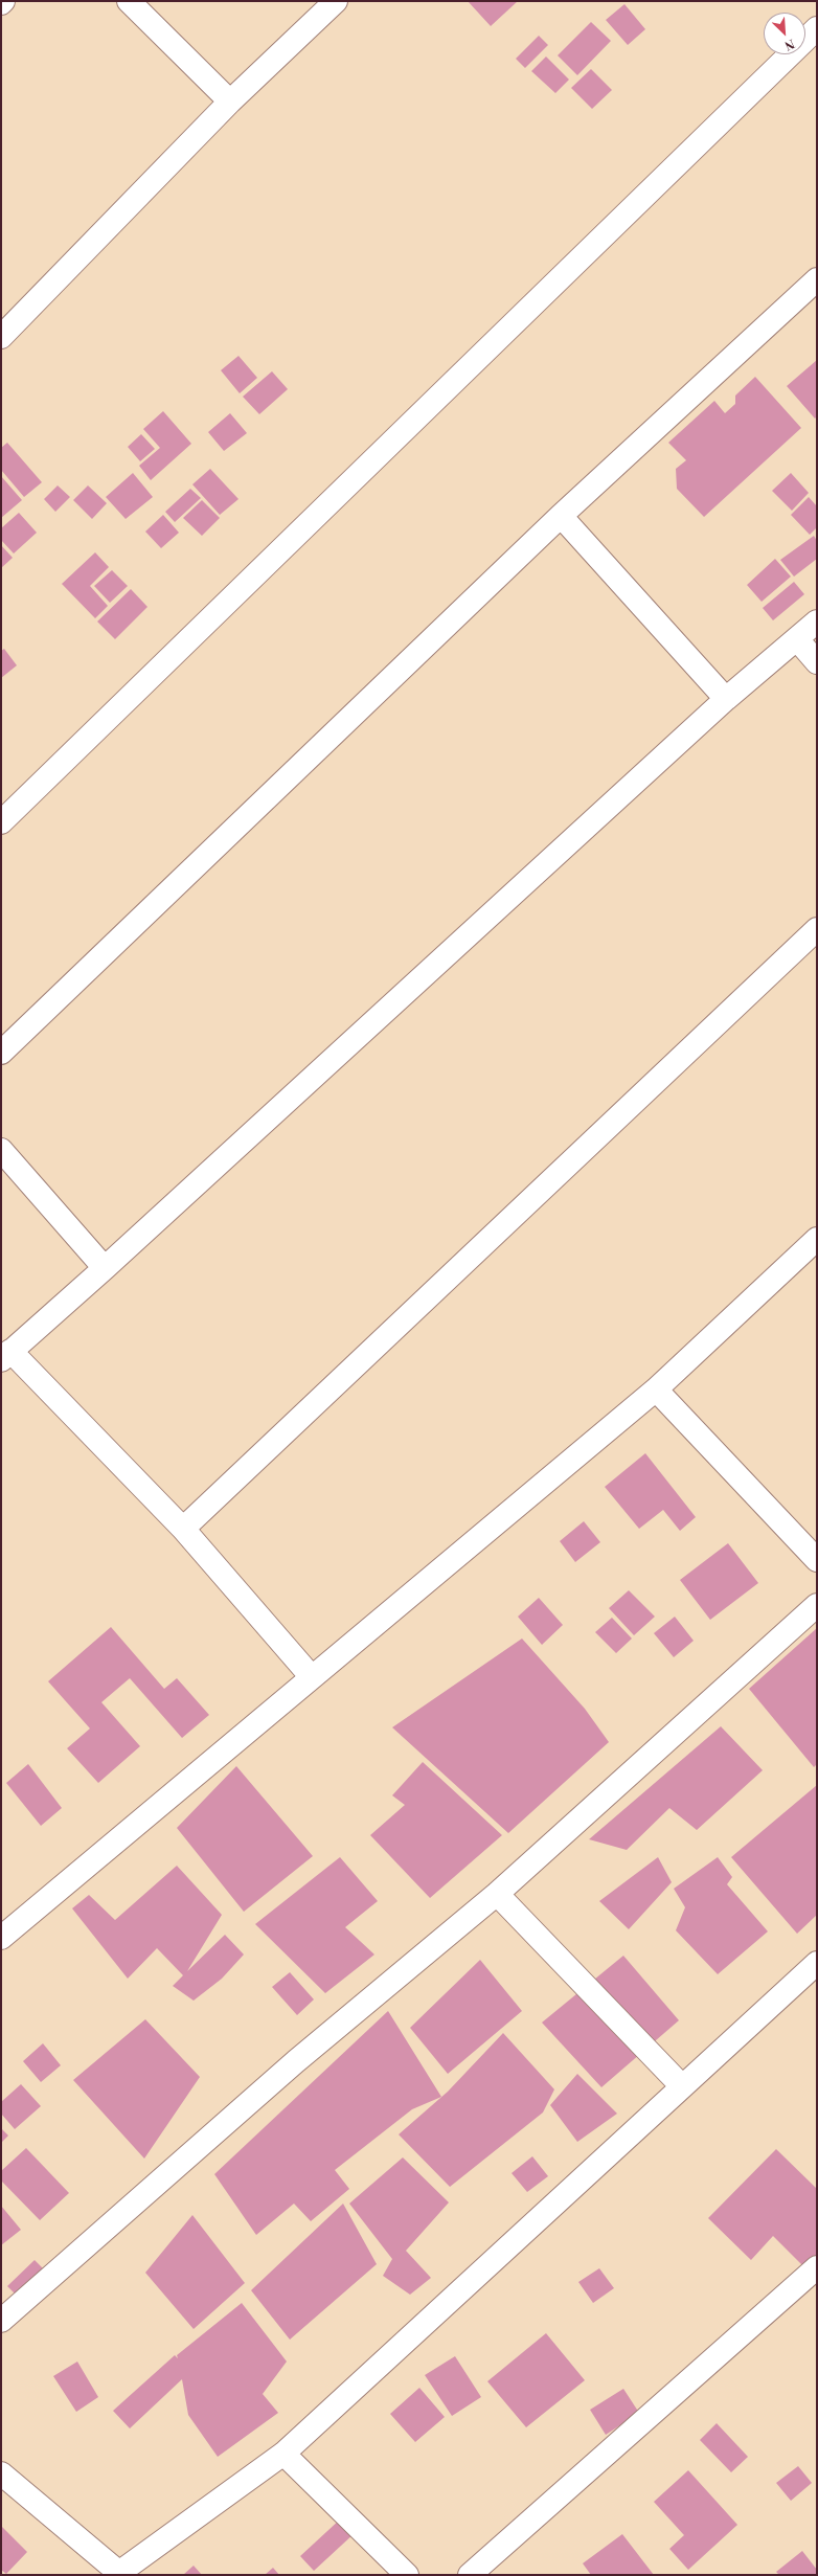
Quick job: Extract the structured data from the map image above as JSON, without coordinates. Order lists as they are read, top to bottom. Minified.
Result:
{"north":"bottom right"}
